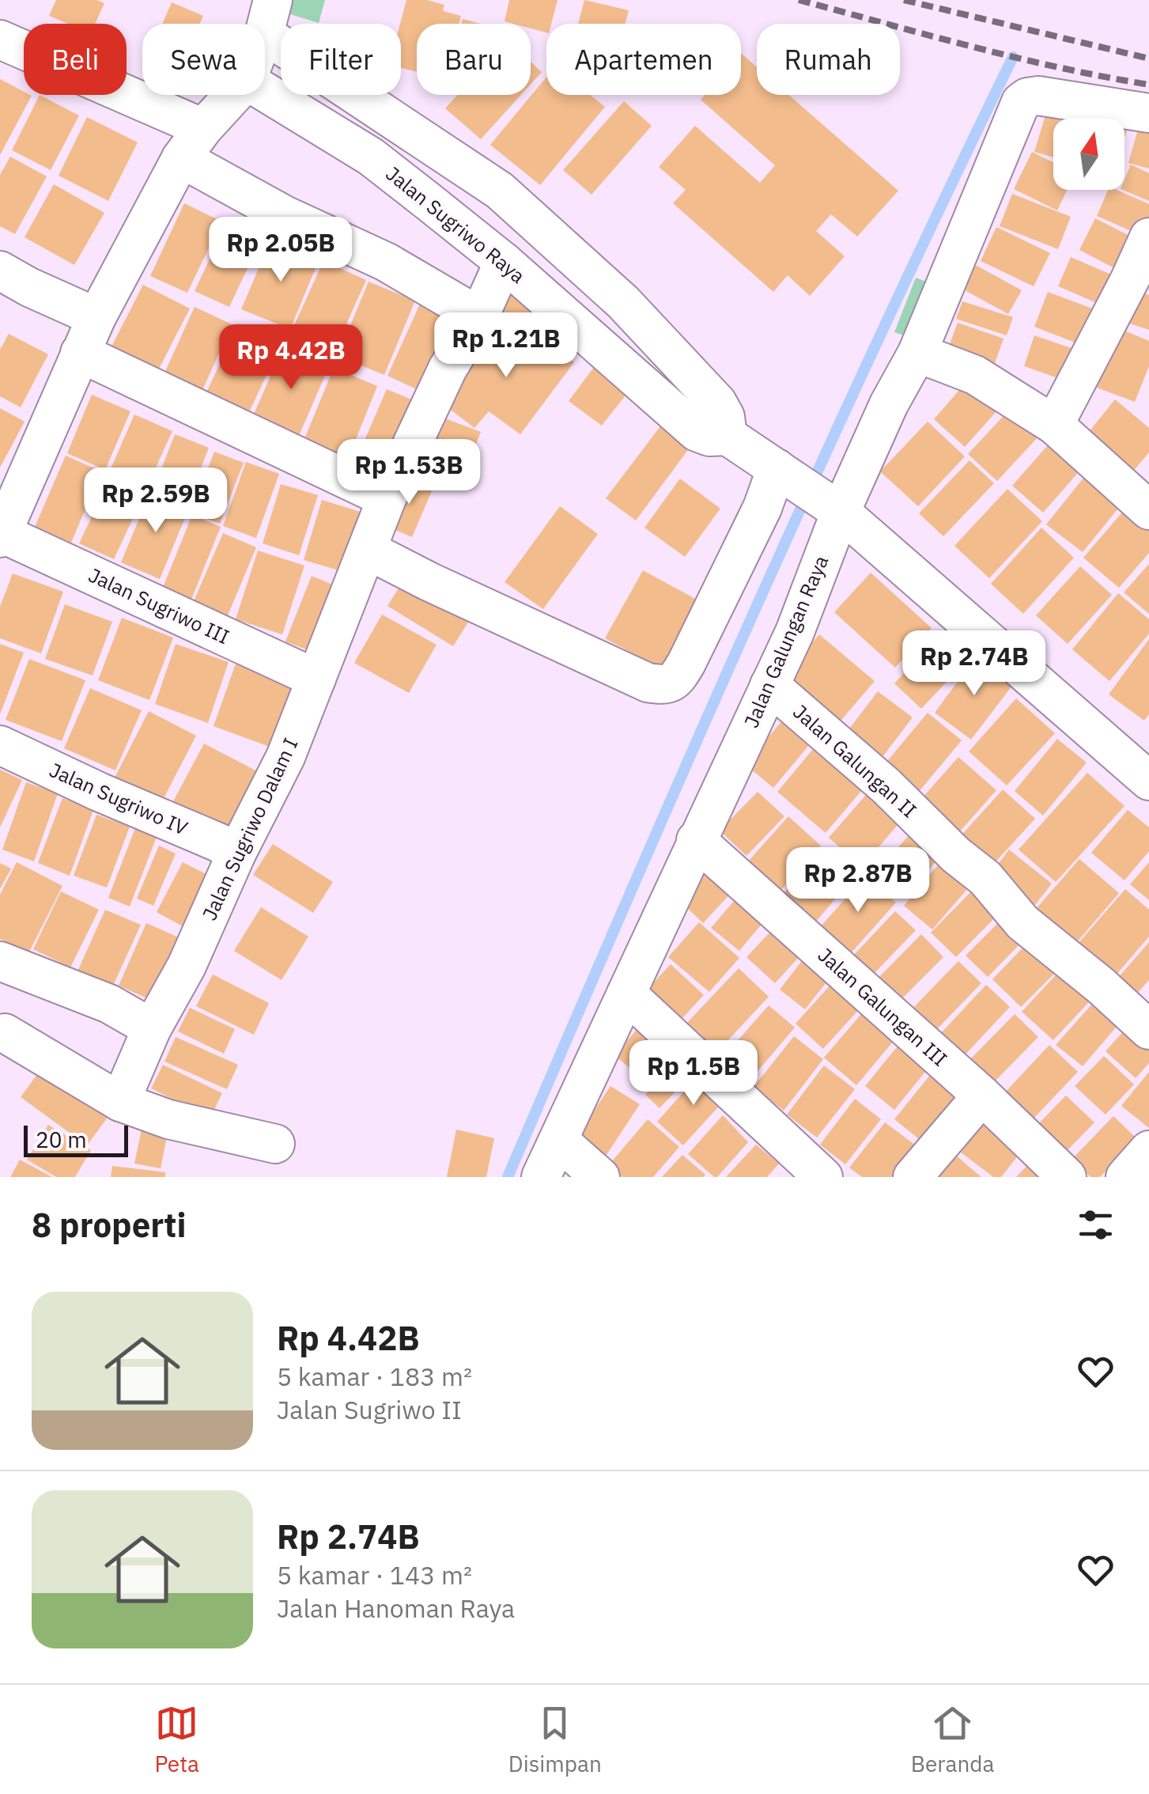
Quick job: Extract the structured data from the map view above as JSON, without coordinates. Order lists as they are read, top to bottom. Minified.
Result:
{"streets":{"street":["Jalan Sugriwo Raya","Jalan Sugriwo III","Jalan Galungan Raya","Jalan Galungan II","Jalan Sugriwo IV","Jalan Sugriwo Dalam I","Jalan Galungan III"]},"crossings":[["Jalan Sugriwo Raya","Jalan Galungan Raya"],["Jalan Sugriwo Raya","Jalan Sugriwo Dalam I"],["Jalan Sugriwo III","Jalan Sugriwo Dalam I"],["Jalan Galungan Raya","Jalan Galungan II"],["Jalan Galungan Raya","Jalan Galungan III"],["Jalan Sugriwo IV","Jalan Sugriwo Dalam I"]],"scale_bar":"20 m","north":"top","page":{"chip":["Beli","Sewa","Filter","Baru","Apartemen","Rumah"],"price":["Rp 2.05B","Rp 1.21B","Rp 4.42B","Rp 1.53B","Rp 2.59B","Rp 2.74B","Rp 2.87B","Rp 1.5B"],"scale":"20 m","heading":"8 properti","list":[{"name":"Rp 4.42B","note":"5 kamar · 183 m² · Jalan Sugriwo II"},{"name":"Rp 2.74B","note":"5 kamar · 143 m² · Jalan Hanoman Raya"}],"tabs":["Peta","Disimpan","Beranda"]}}
